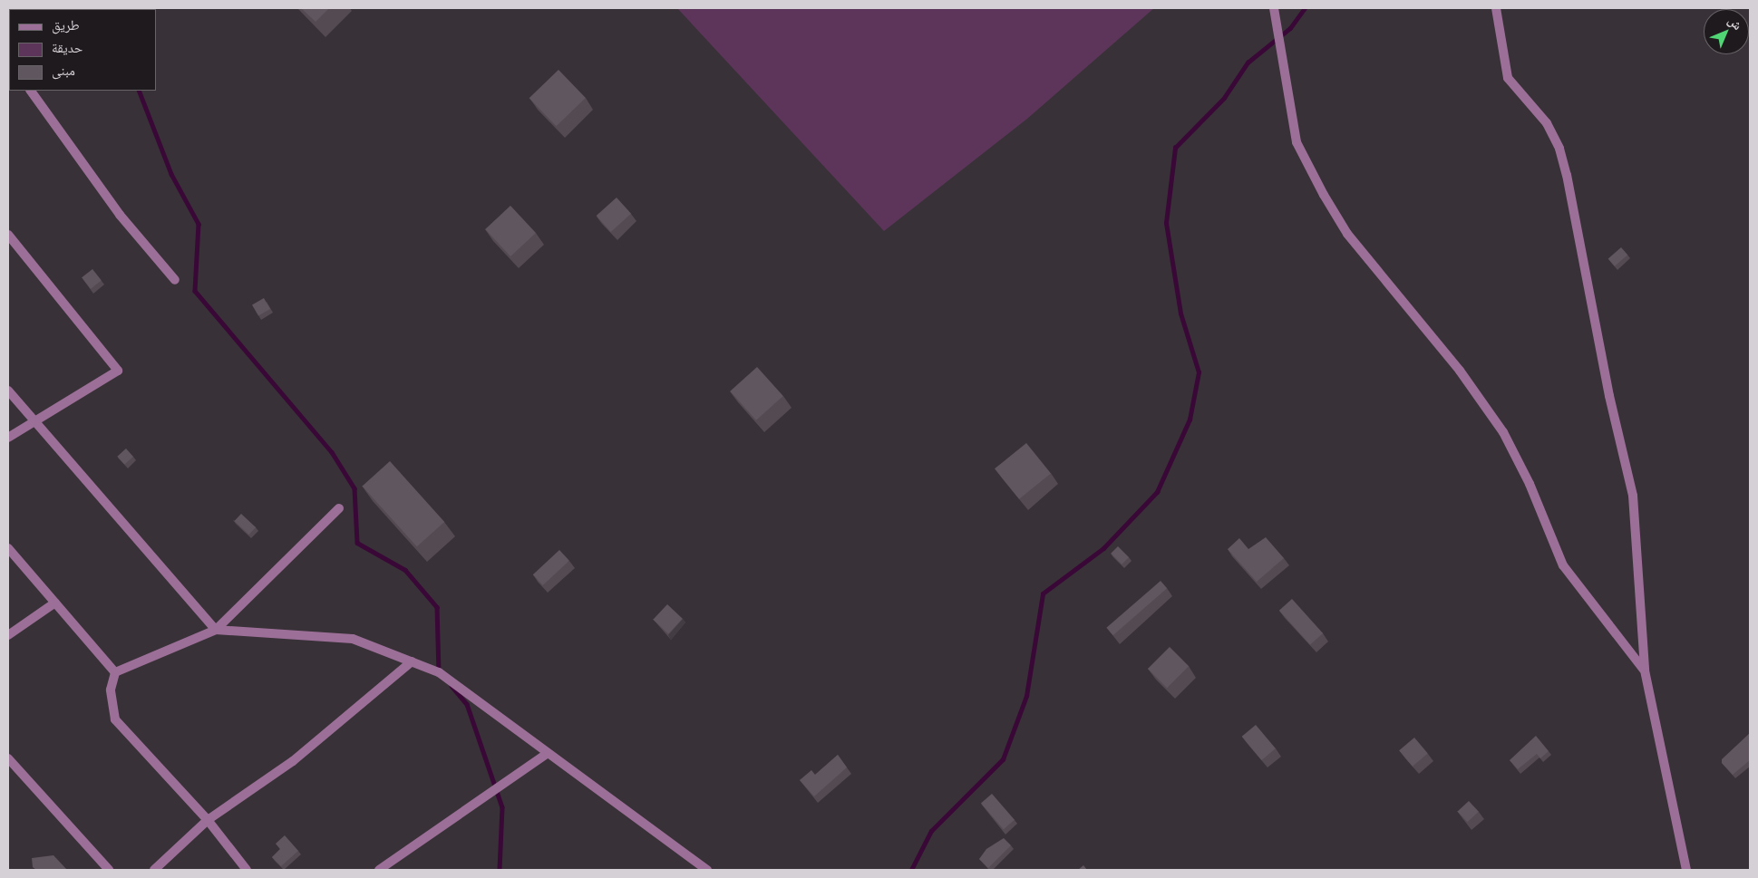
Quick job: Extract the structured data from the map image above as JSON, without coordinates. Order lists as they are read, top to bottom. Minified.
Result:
{"legend":["طريق","حديقة","مبنى"],"north":"top right"}
